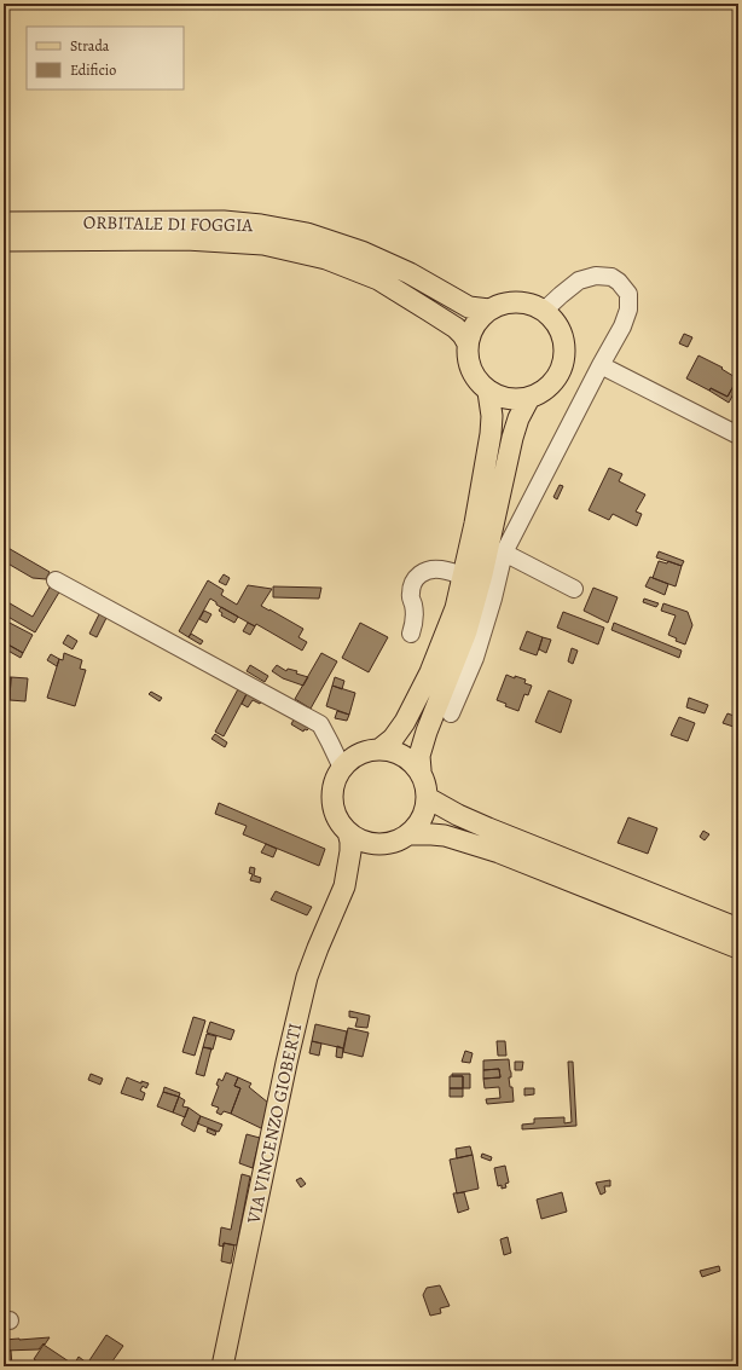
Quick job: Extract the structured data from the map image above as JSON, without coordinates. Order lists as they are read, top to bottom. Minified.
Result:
{"streets":{"main road":["ORBITALE DI FOGGIA","VIA VINCENZO GIOBERTI"]},"legend":["Strada","Edificio"]}
